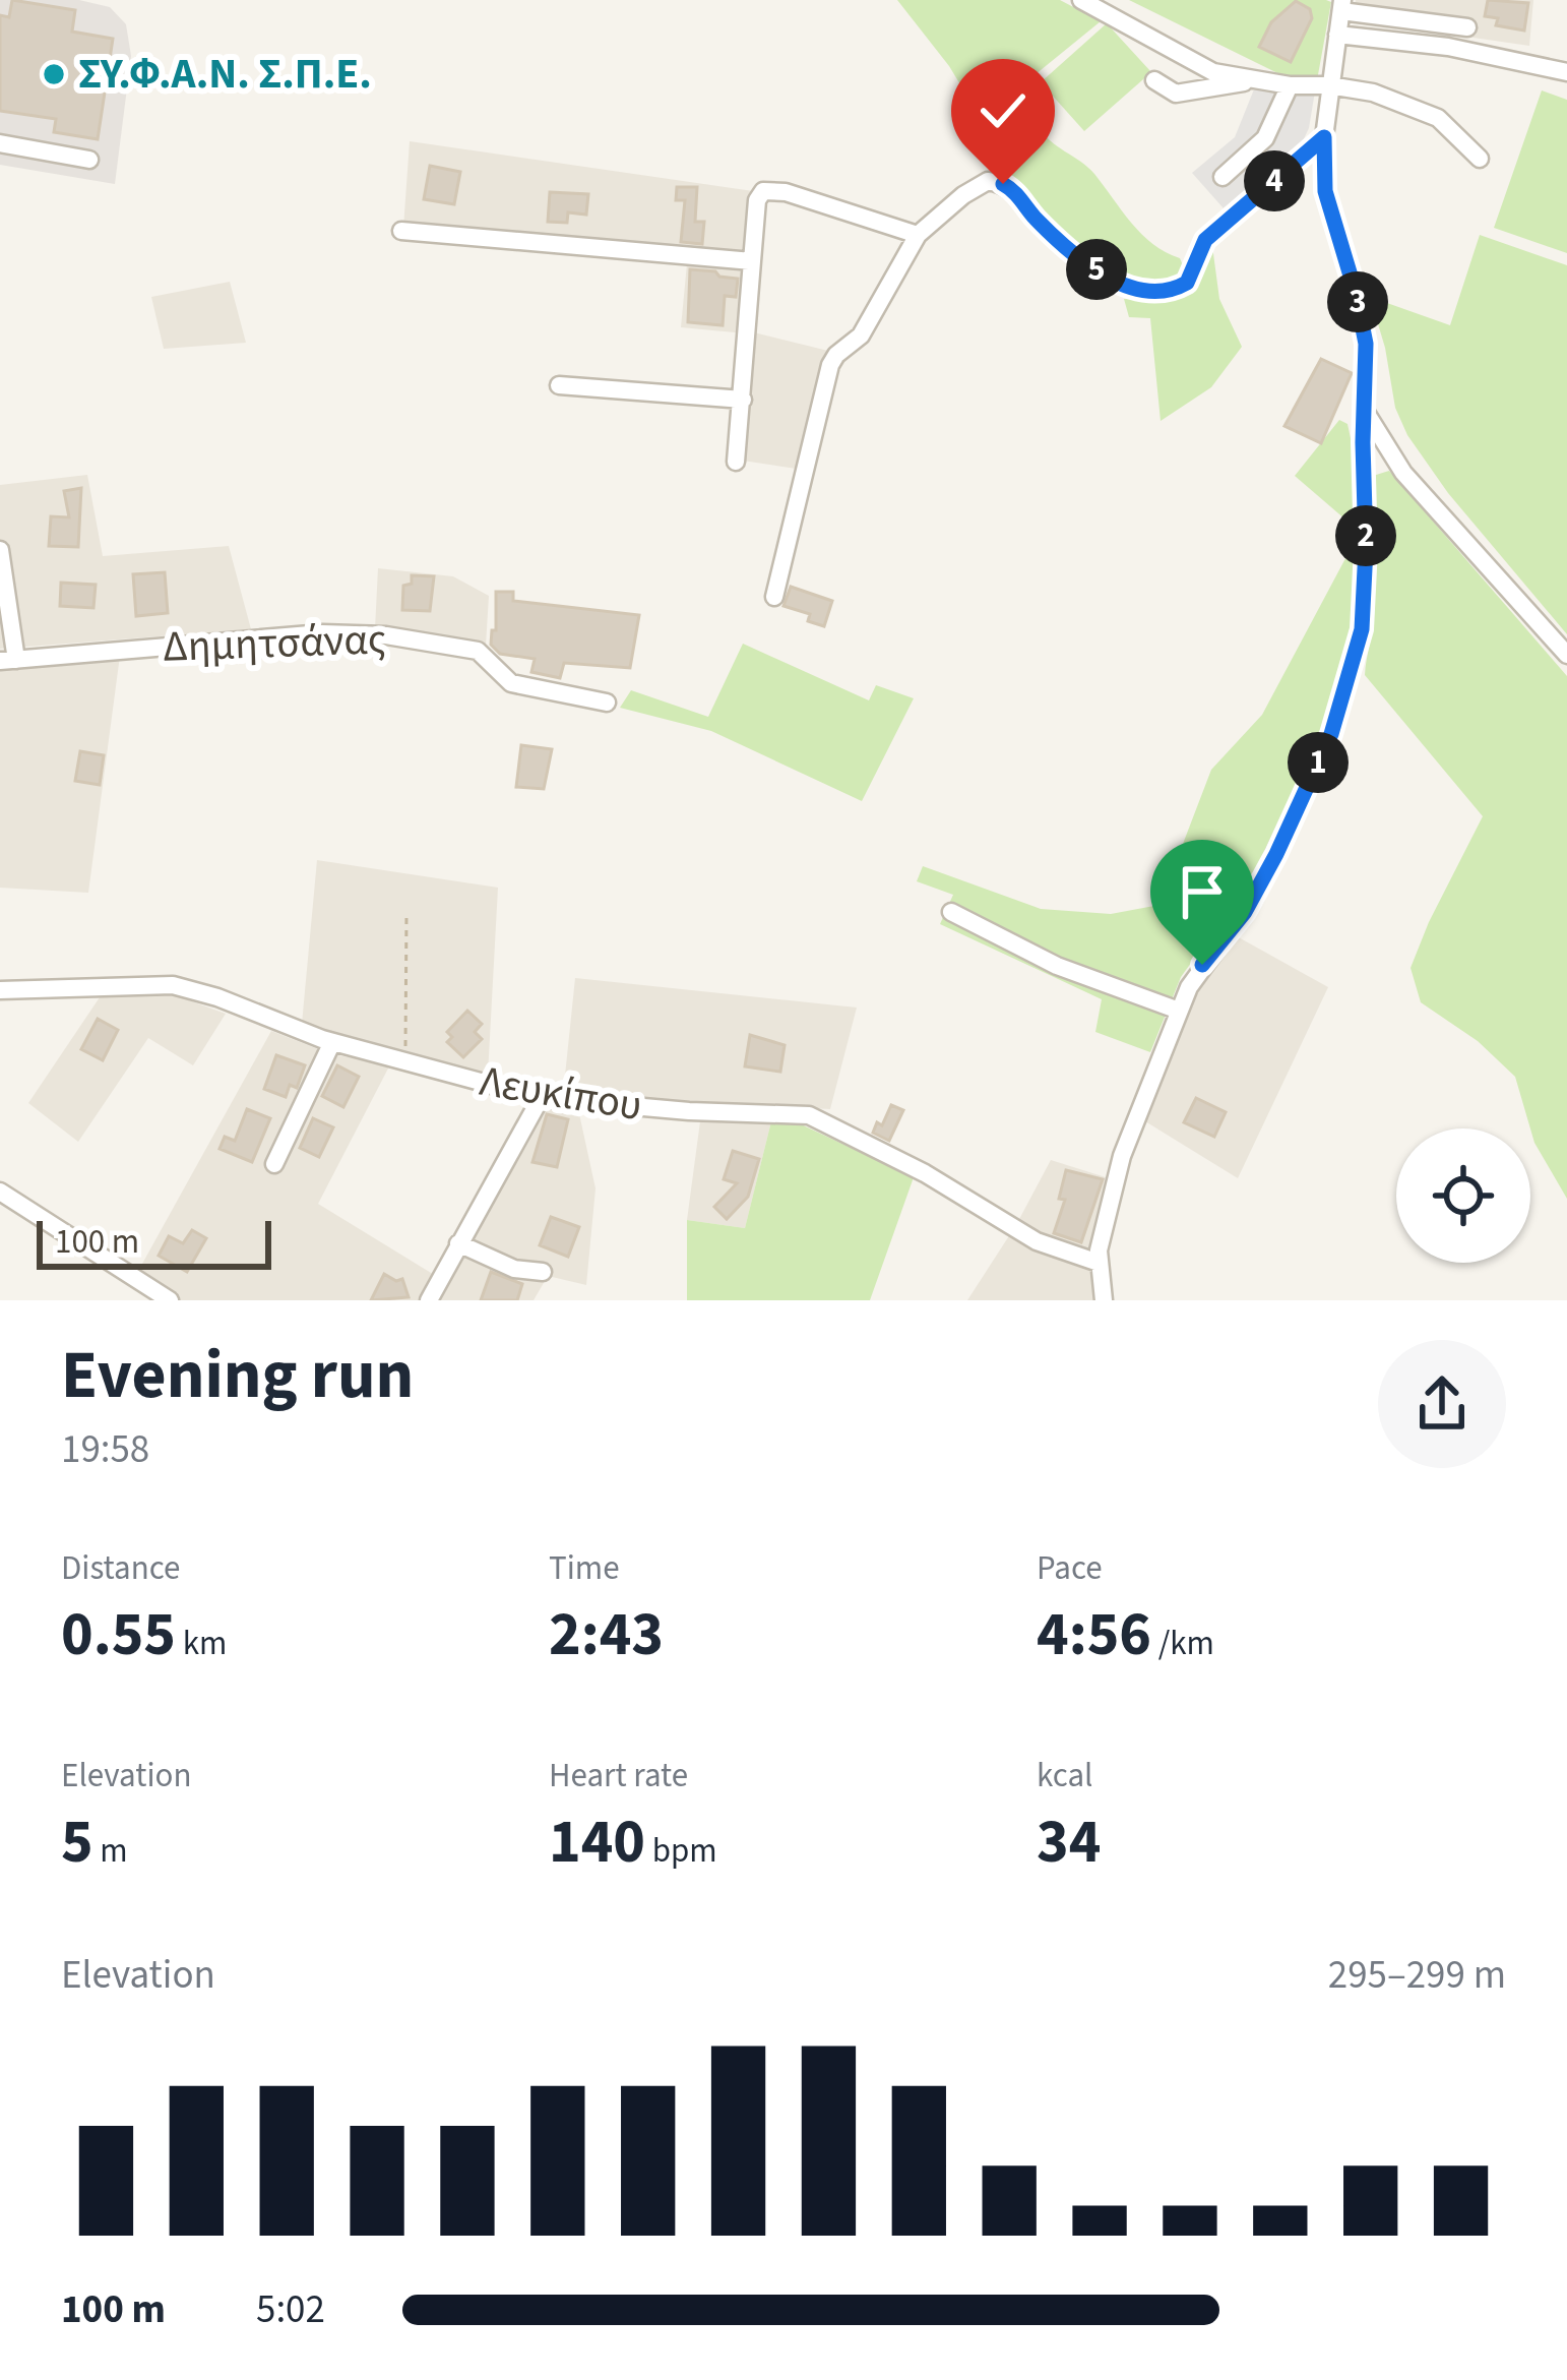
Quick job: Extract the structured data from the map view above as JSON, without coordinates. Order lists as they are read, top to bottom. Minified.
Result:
{"streets":{"street":["Δημητσάνας","Λευκίπου"]},"places":["ΣΥ.Φ.Α.Ν. Σ.Π.Ε."],"scale_bar":"100 m","page":{"pins":["4","5","3","2","1"],"scale":"100 m","heading":["Evening run","19:58"],"stats":[["Distance","0.55 km"],["Time","2:43"],["Pace","4:56 /km"],["Elevation","5 m"],["Heart rate","140 bpm"],["kcal","34"]],"chart":["Elevation","295–299 m"],"list":[{"name":"100 m","note":"5:02"}]}}
